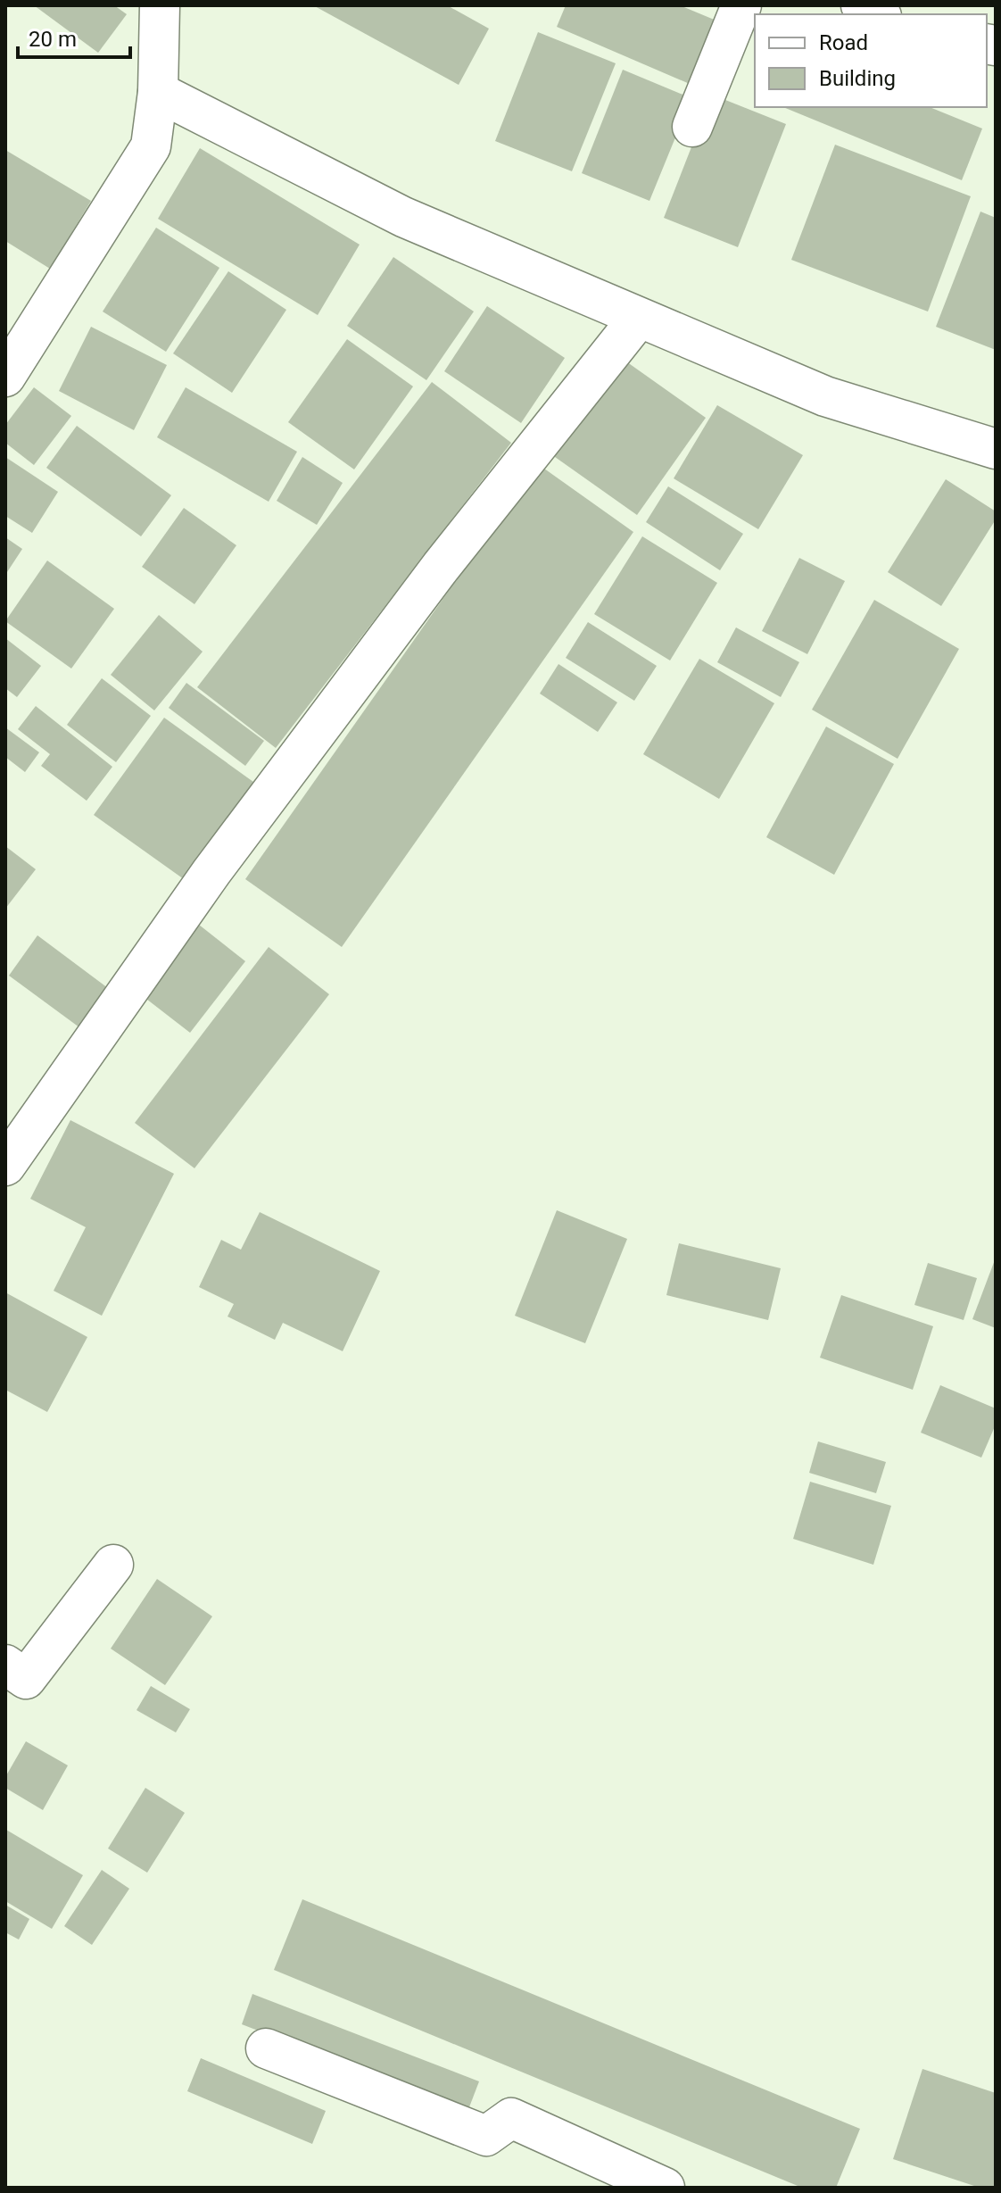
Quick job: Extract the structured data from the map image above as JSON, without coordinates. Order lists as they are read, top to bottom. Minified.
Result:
{"legend":["Road","Building"],"scale_bar":"20 m"}
